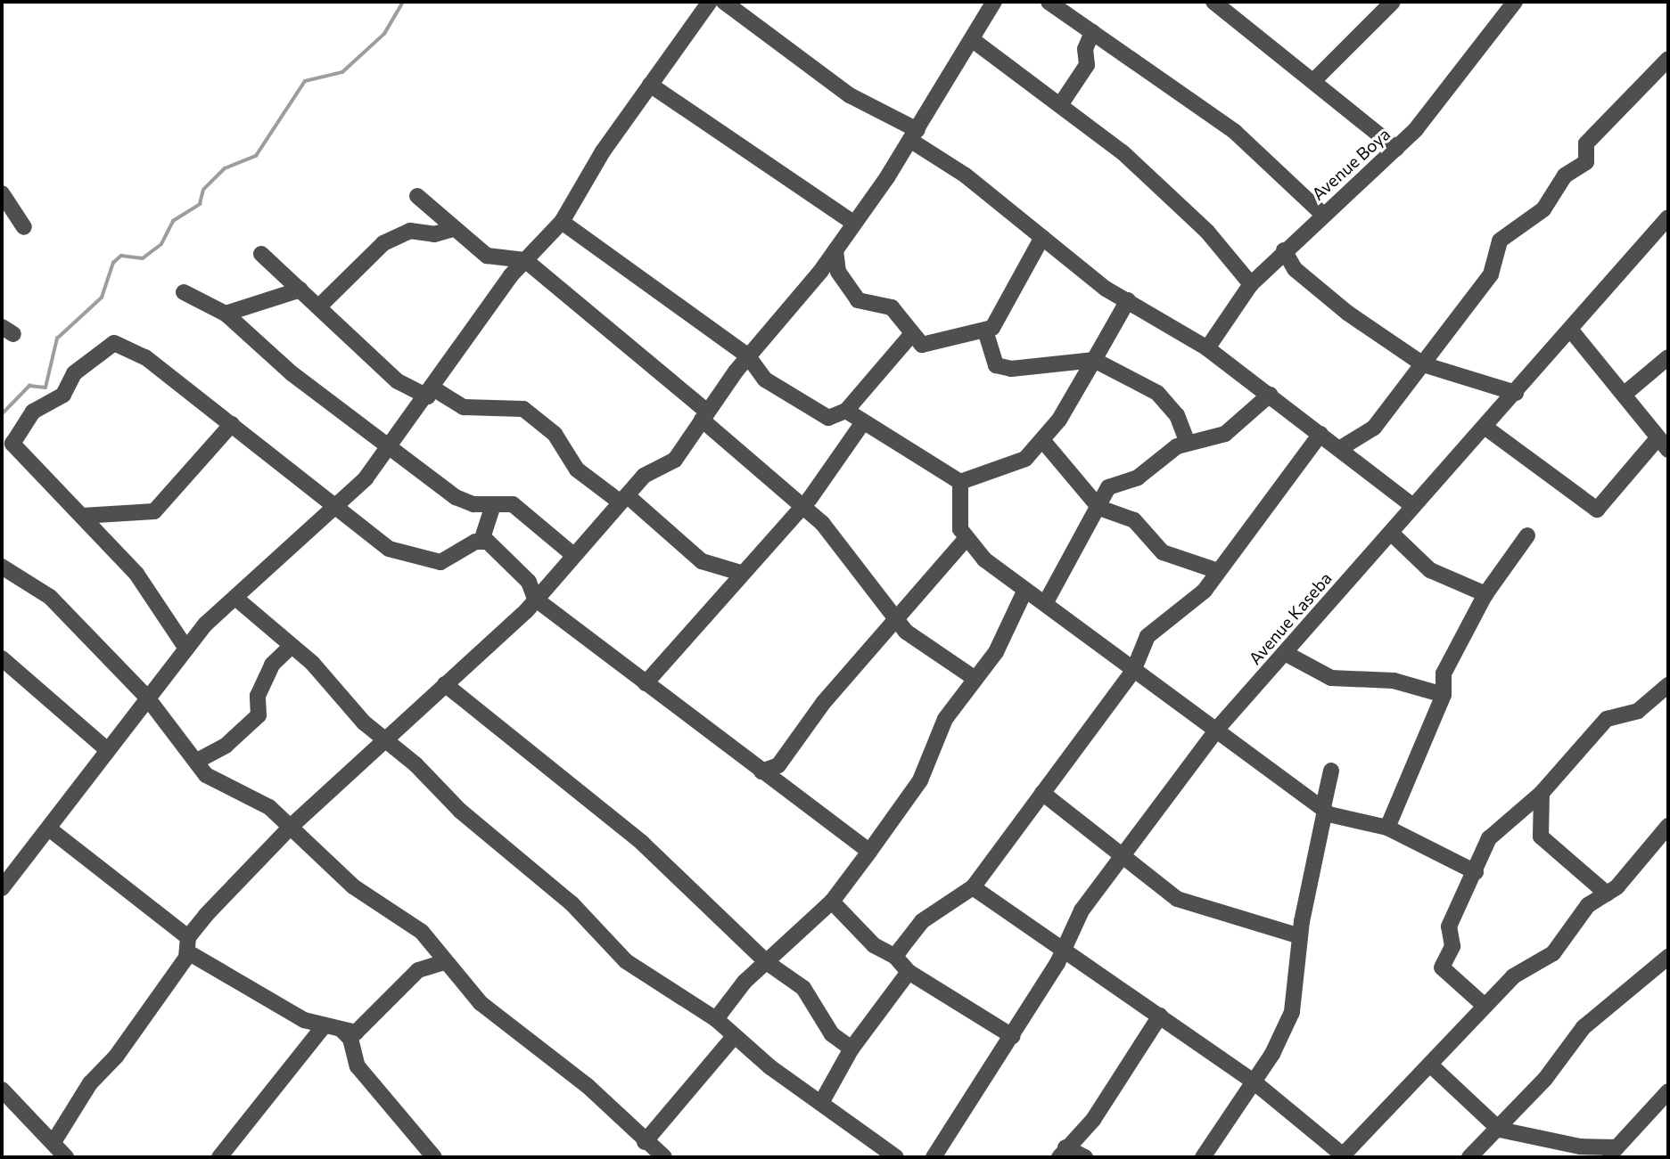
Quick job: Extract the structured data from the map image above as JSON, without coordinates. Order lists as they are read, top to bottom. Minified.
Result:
{"streets":{"street":["Avenue Boya","Avenue Kaseba"]}}
